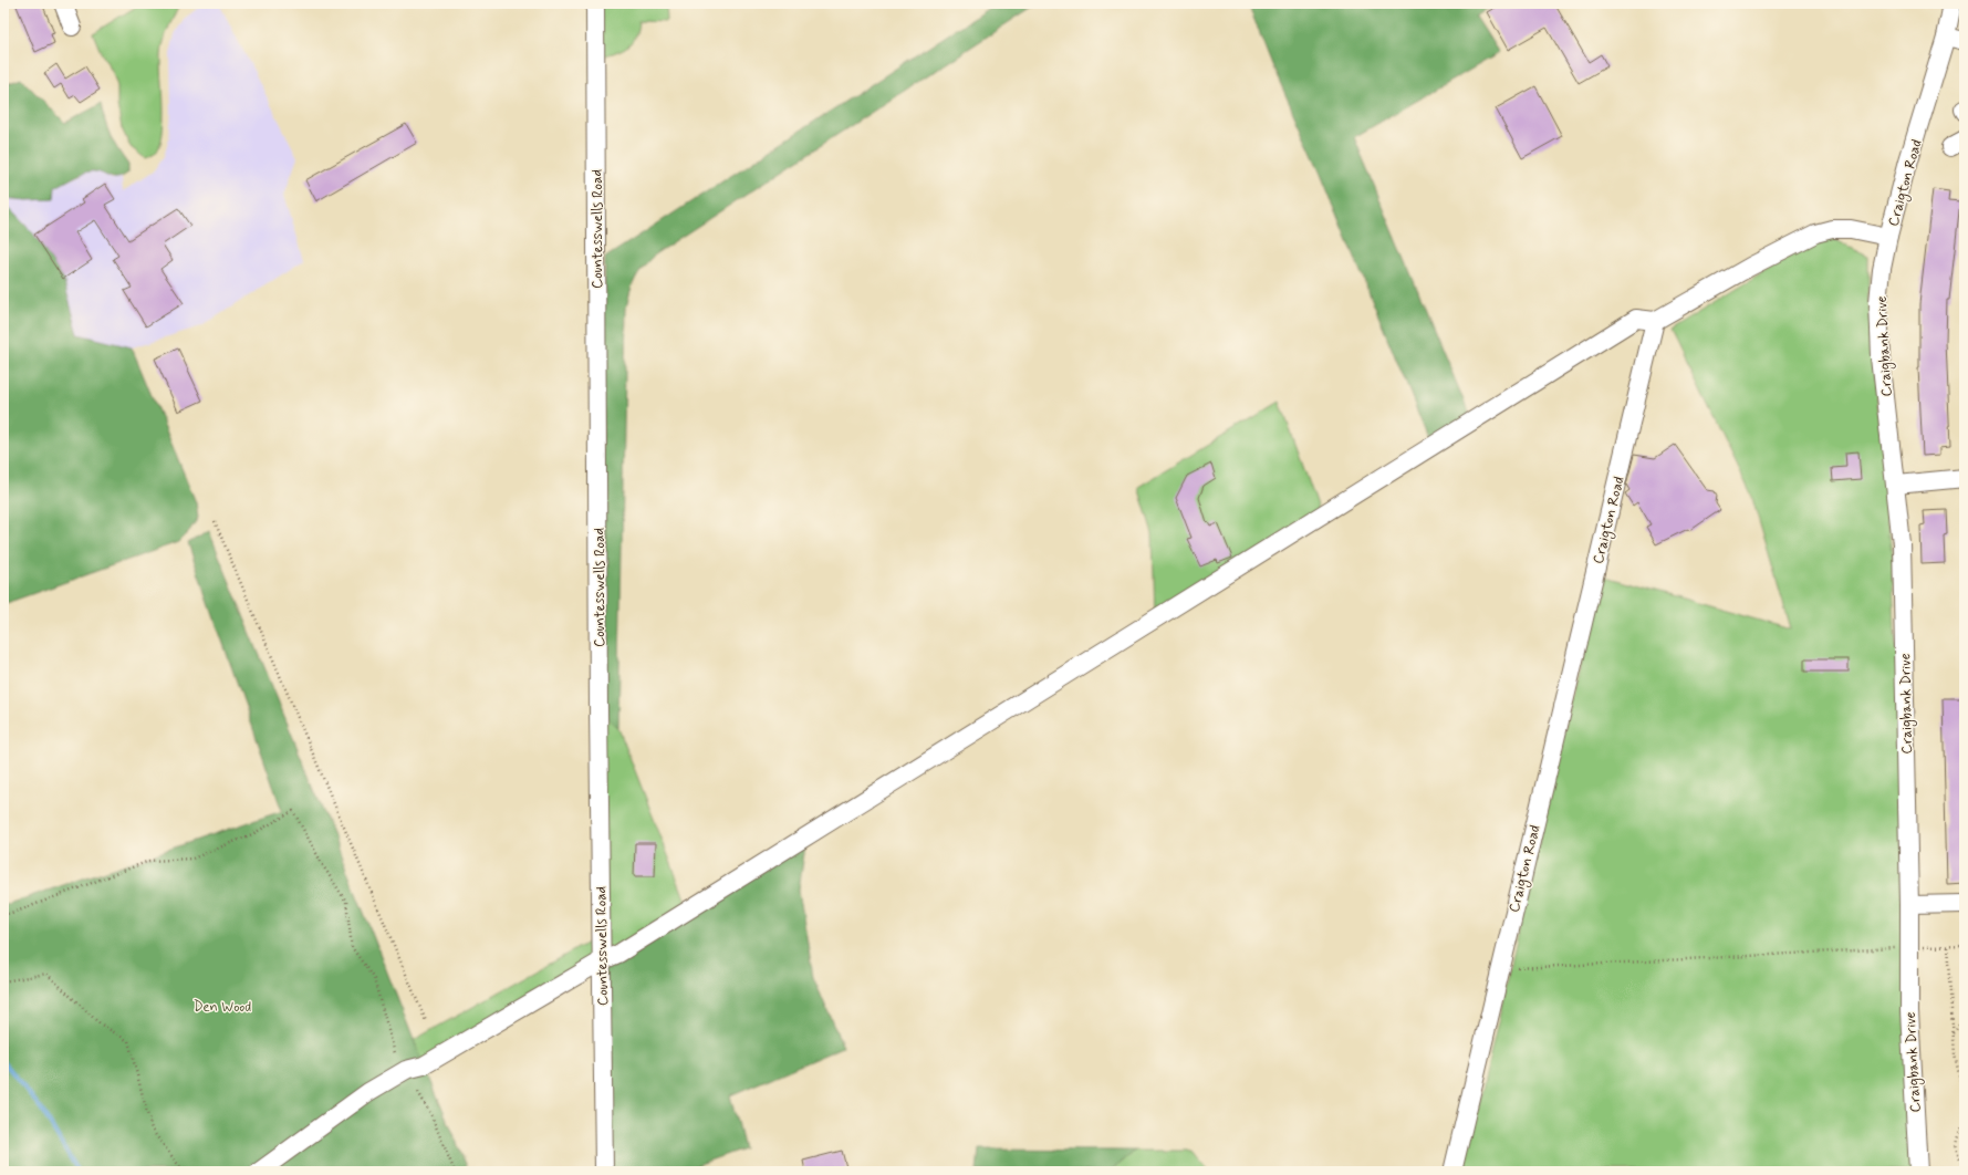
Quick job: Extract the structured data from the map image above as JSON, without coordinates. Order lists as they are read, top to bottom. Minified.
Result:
{"streets":{"street":["Craigton Road","Countesswells Road","Craigbank Drive"]},"crossings":[["Craigton Road","Craigbank Drive"]],"parks":["Den Wood"]}
